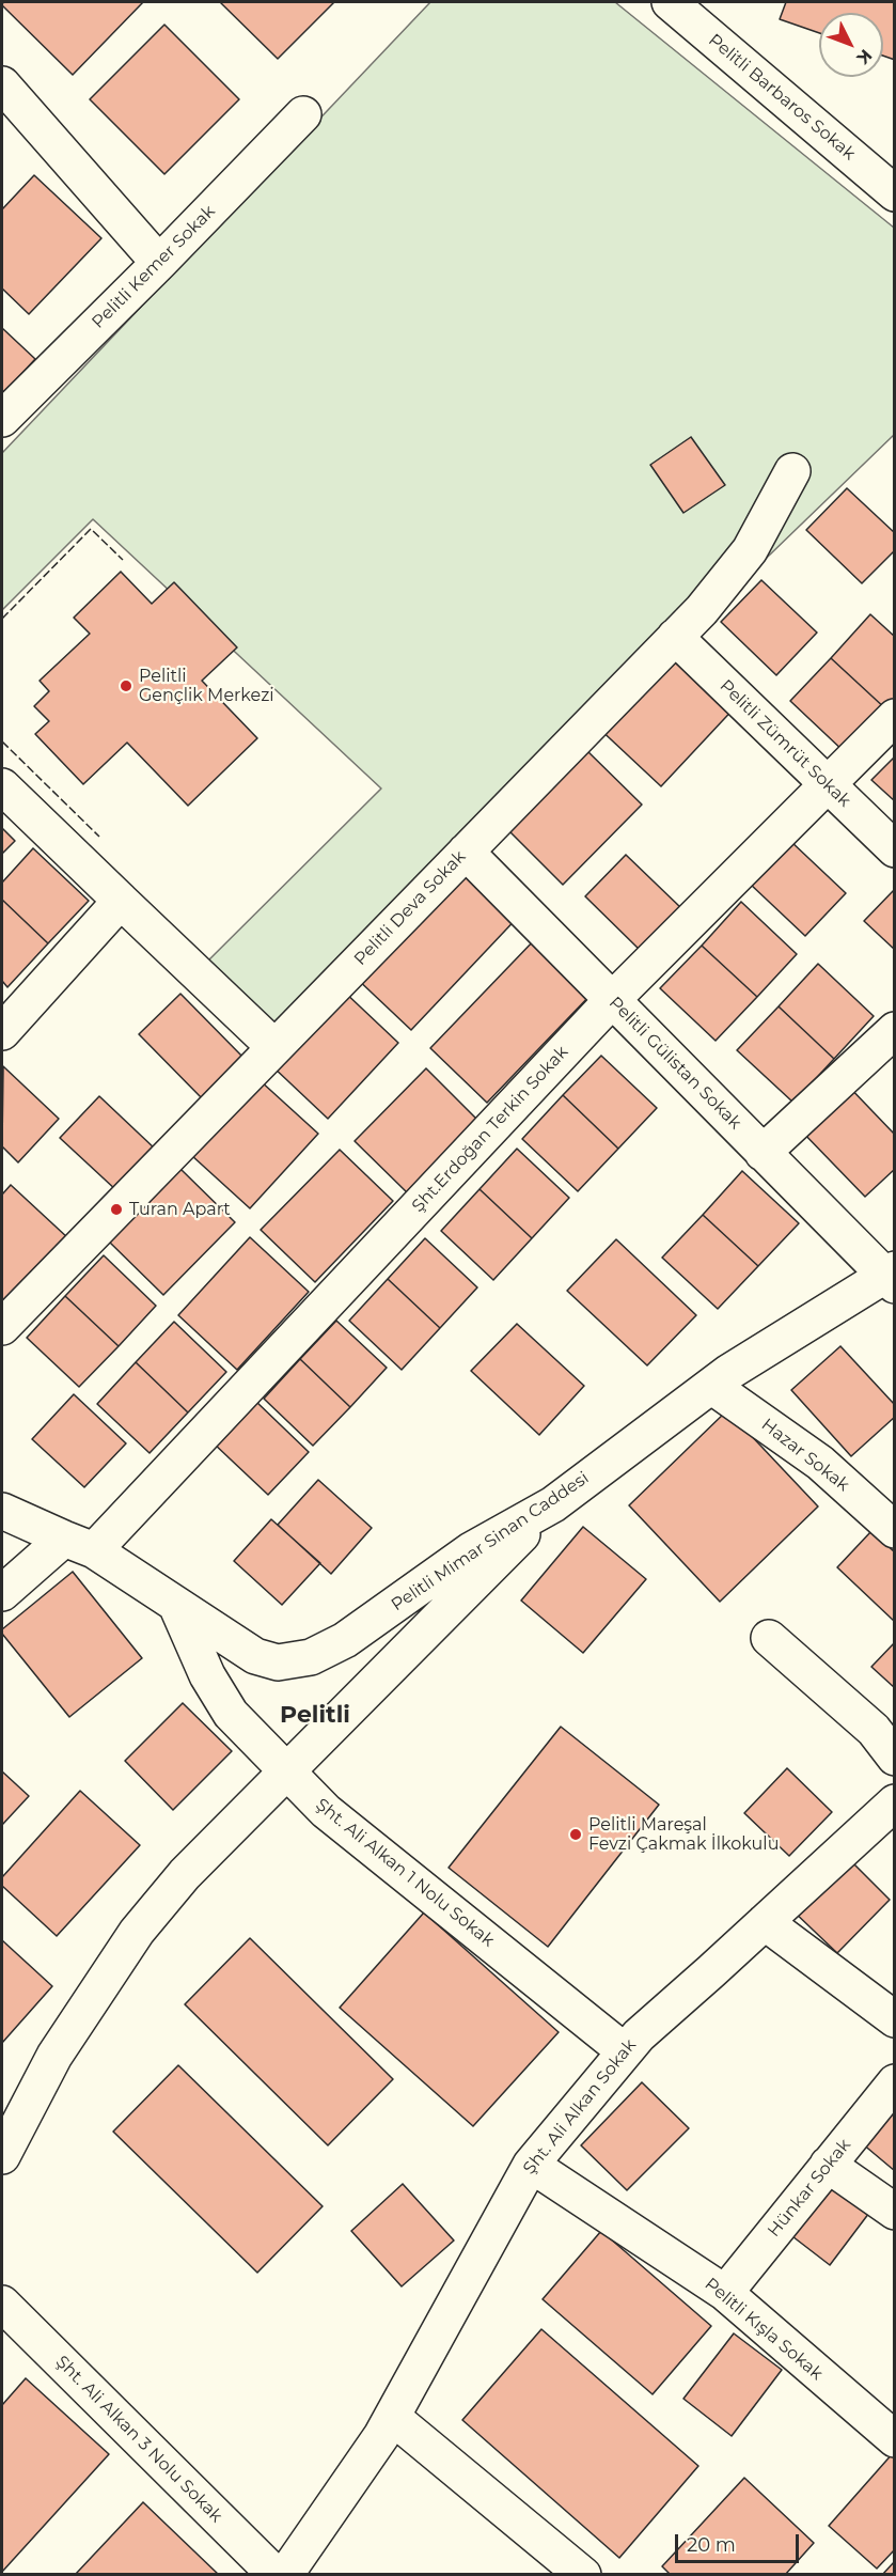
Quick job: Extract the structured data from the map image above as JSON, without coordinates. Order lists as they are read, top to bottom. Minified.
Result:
{"streets":{"street":["Pelitli Barbaros Sokak","Pelitli Kemer Sokak","Pelitli Zümrüt Sokak","Pelitli Deva Sokak","Pelitli Gülistan Sokak","Şht.Erdoğan Terkin Sokak","Hazar Sokak","Pelitli Mimar Sinan Caddesi","Şht. Ali Alkan 1 Nolu Sokak","Şht. Ali Alkan Sokak","Hünkar Sokak","Pelitli Kışla Sokak","Şht. Ali Alkan 3 Nolu Sokak"]},"crossings":[["Pelitli Zümrüt Sokak","Pelitli Deva Sokak"],["Pelitli Zümrüt Sokak","Şht.Erdoğan Terkin Sokak"],["Pelitli Deva Sokak","Pelitli Gülistan Sokak"],["Pelitli Gülistan Sokak","Şht.Erdoğan Terkin Sokak"],["Pelitli Gülistan Sokak","Pelitli Mimar Sinan Caddesi"],["Şht.Erdoğan Terkin Sokak","Pelitli Mimar Sinan Caddesi"],["Hazar Sokak","Pelitli Mimar Sinan Caddesi"],["Pelitli Mimar Sinan Caddesi","Şht. Ali Alkan 1 Nolu Sokak"],["Şht. Ali Alkan 1 Nolu Sokak","Şht. Ali Alkan Sokak"],["Şht. Ali Alkan Sokak","Pelitli Kışla Sokak"],["Hünkar Sokak","Pelitli Kışla Sokak"]],"districts":["Pelitli"],"places":["Pelitli Gençlik Merkezi","Turan Apart","Pelitli Mareşal Fevzi Çakmak İlkokulu"],"scale_bar":"20 m","north":"bottom right"}
